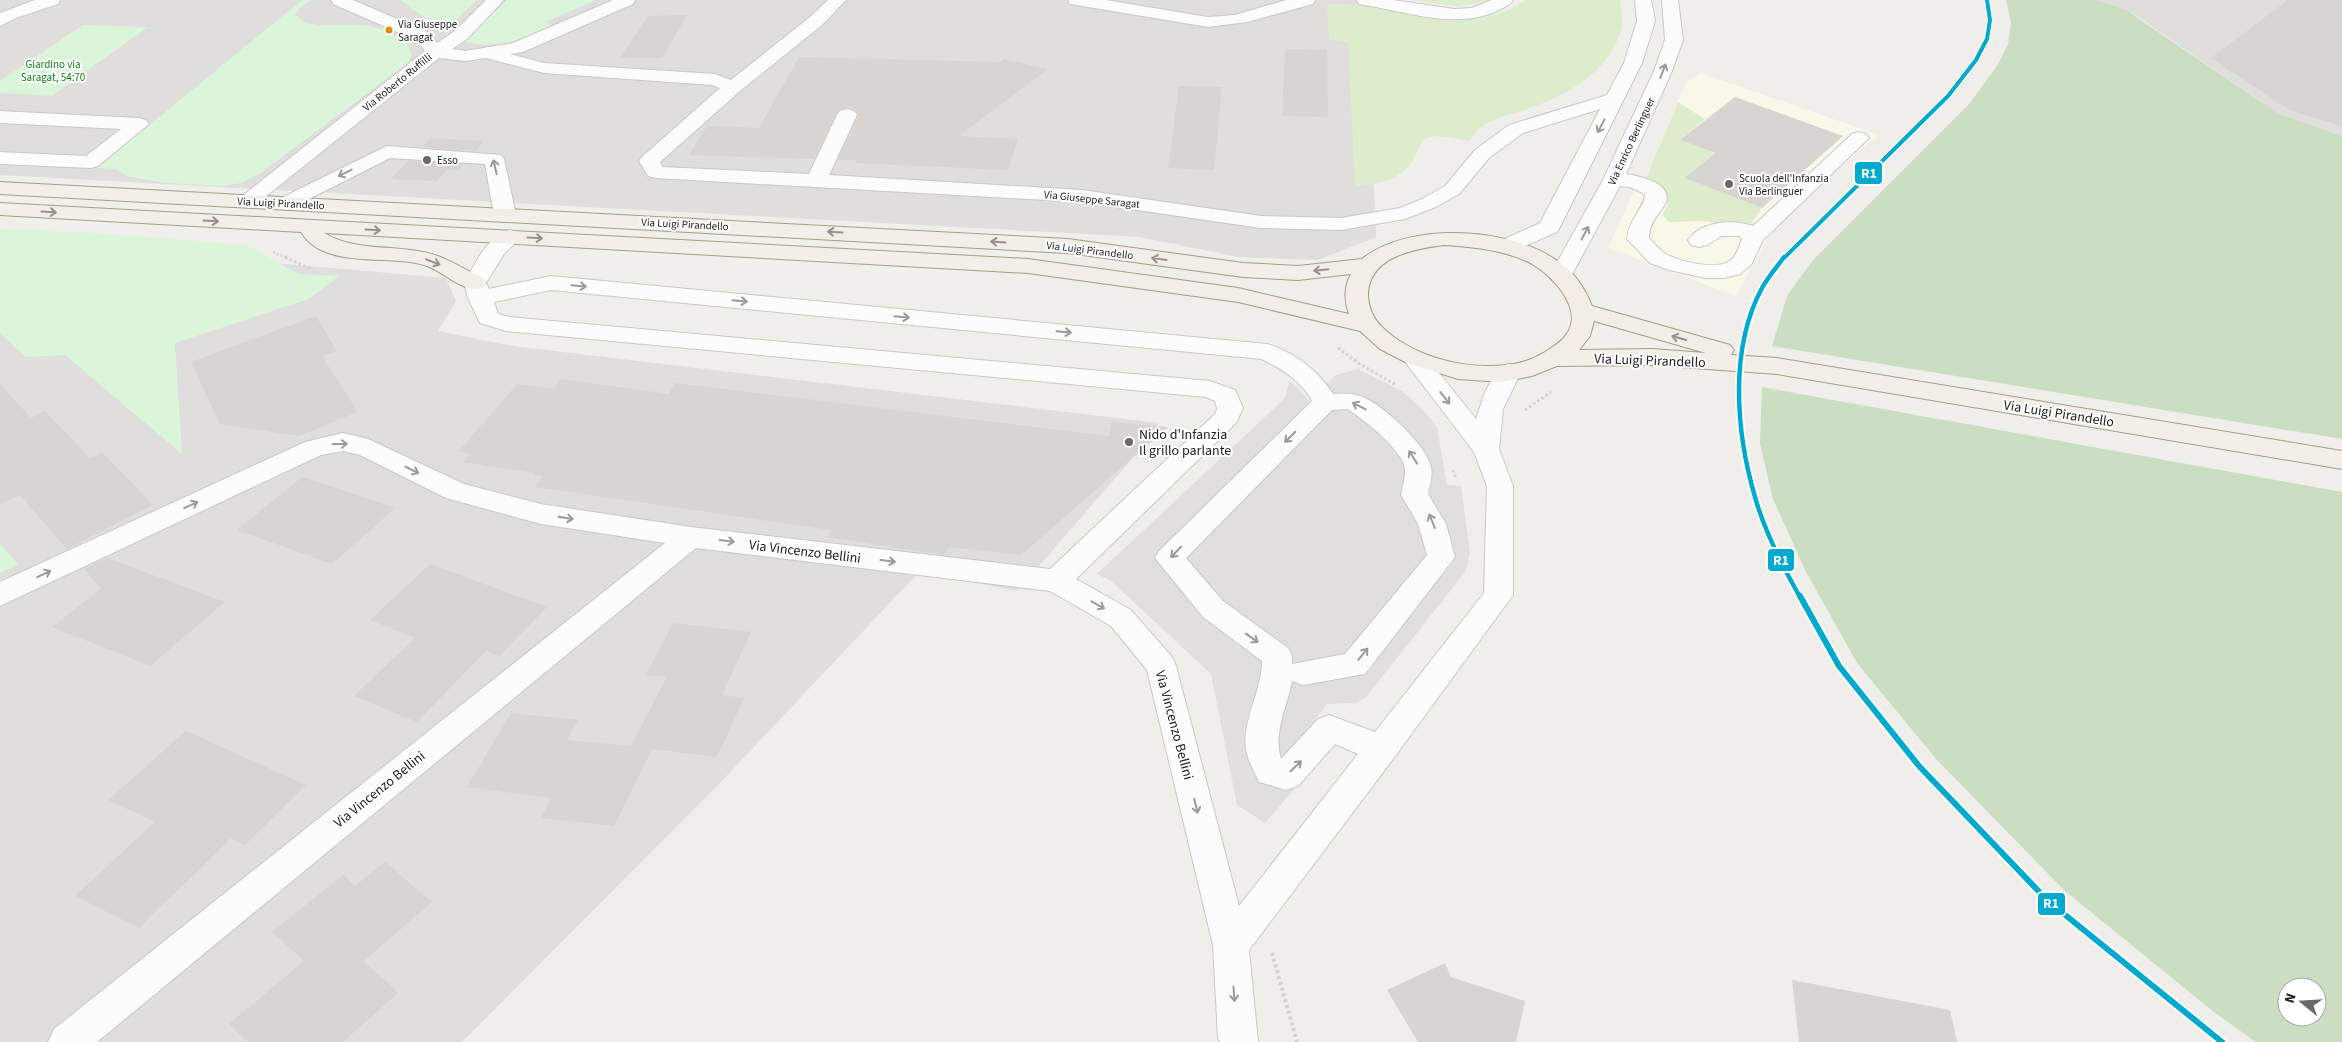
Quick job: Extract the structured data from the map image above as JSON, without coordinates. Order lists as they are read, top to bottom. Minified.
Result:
{"streets":{"main road":["Via Luigi Pirandello"],"street":["Via Roberto Ruffilli","Via Enrico Berlinguer","Via Giuseppe Saragat","Via Vincenzo Bellini"]},"crossings":[["Via Roberto Ruffilli","Via Luigi Pirandello"]],"parks":["Giardino via Saragat, 54:70"],"places":["Via Giuseppe Saragat","Esso","Scuola dell'Infanzia Via Berlinguer","Nido d'Infanzia Il grillo parlante"],"lines":["transit line R1"],"north":"left"}
